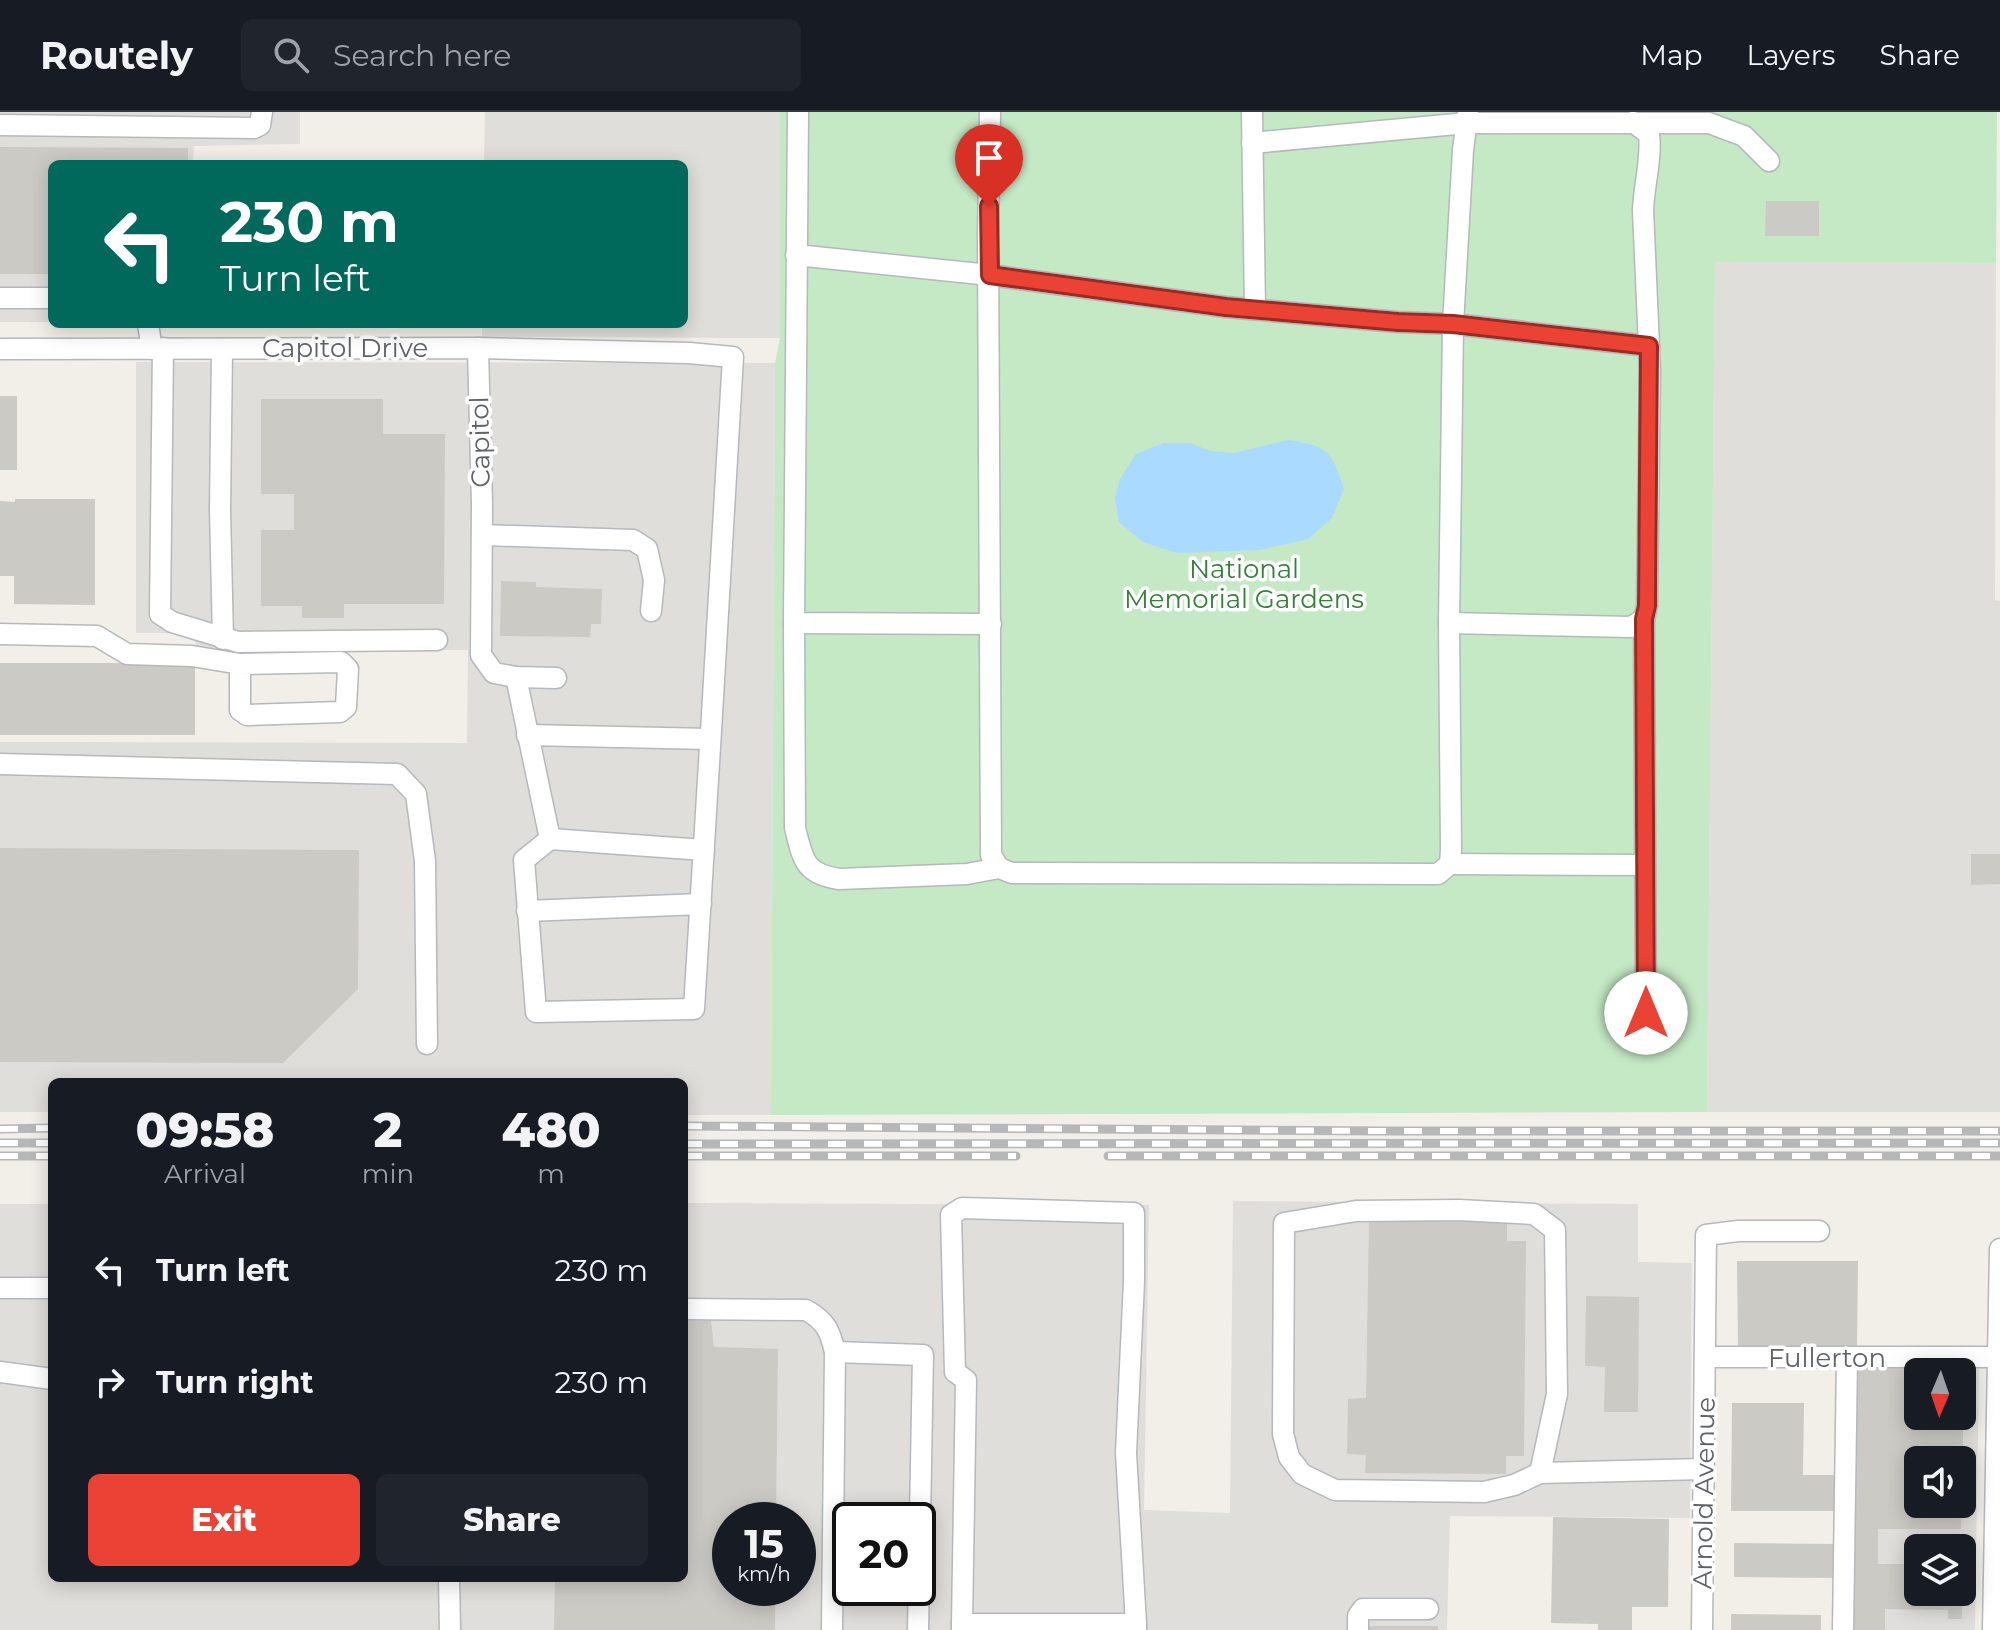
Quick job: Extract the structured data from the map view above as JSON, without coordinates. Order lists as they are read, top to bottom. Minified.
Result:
{"streets":{"street":["Capitol Drive","Capitol","Fullerton","Arnold Avenue"]},"crossings":[["Capitol Drive","Capitol"],["Fullerton","Arnold Avenue"]],"parks":["National Memorial Gardens"],"north":"bottom","page":{"header":"Routely","search":"Search here","nav":["Map","Layers","Share"],"turn":["230 m","Turn left"],"eta":["09:58","Arrival","2","min","480","m"],"list":[{"name":"Turn left","value":"230 m"},{"name":"Turn right","value":"230 m"}],"buttons":["Exit","Share"],"speed":"15 km/h","limit":"20"}}
